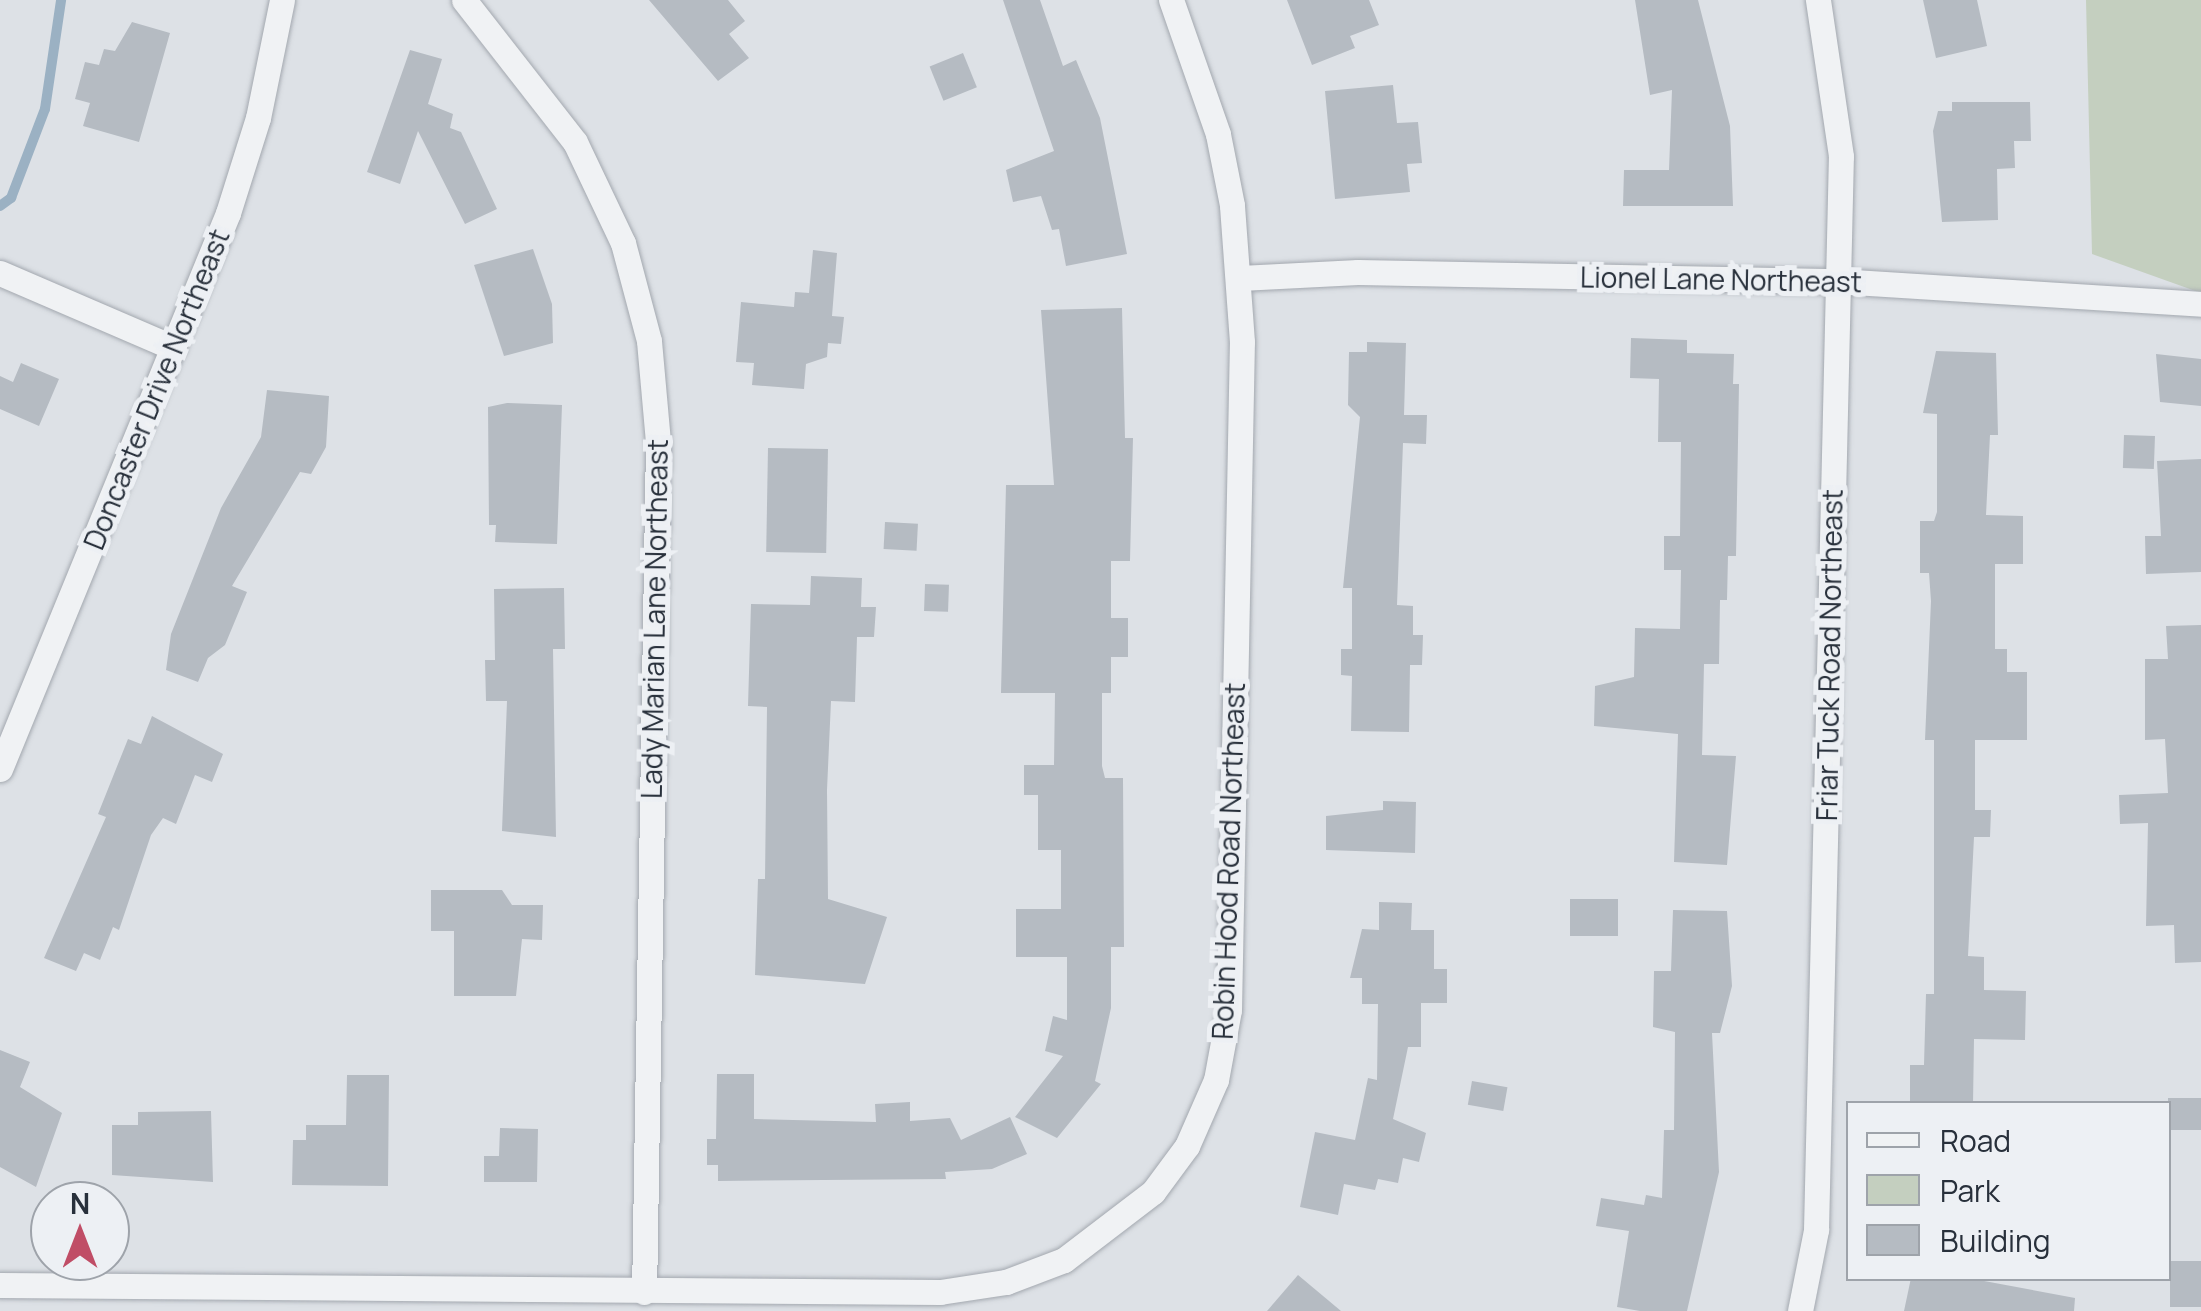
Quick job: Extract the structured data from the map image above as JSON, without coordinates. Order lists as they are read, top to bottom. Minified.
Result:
{"streets":{"street":["Lionel Lane Northeast","Doncaster Drive Northeast","Lady Marian Lane Northeast","Friar Tuck Road Northeast","Robin Hood Road Northeast"]},"crossings":[["Lionel Lane Northeast","Friar Tuck Road Northeast"],["Lionel Lane Northeast","Robin Hood Road Northeast"],["Lady Marian Lane Northeast","Robin Hood Road Northeast"]],"legend":["Road","Park","Building"],"north":"top"}
